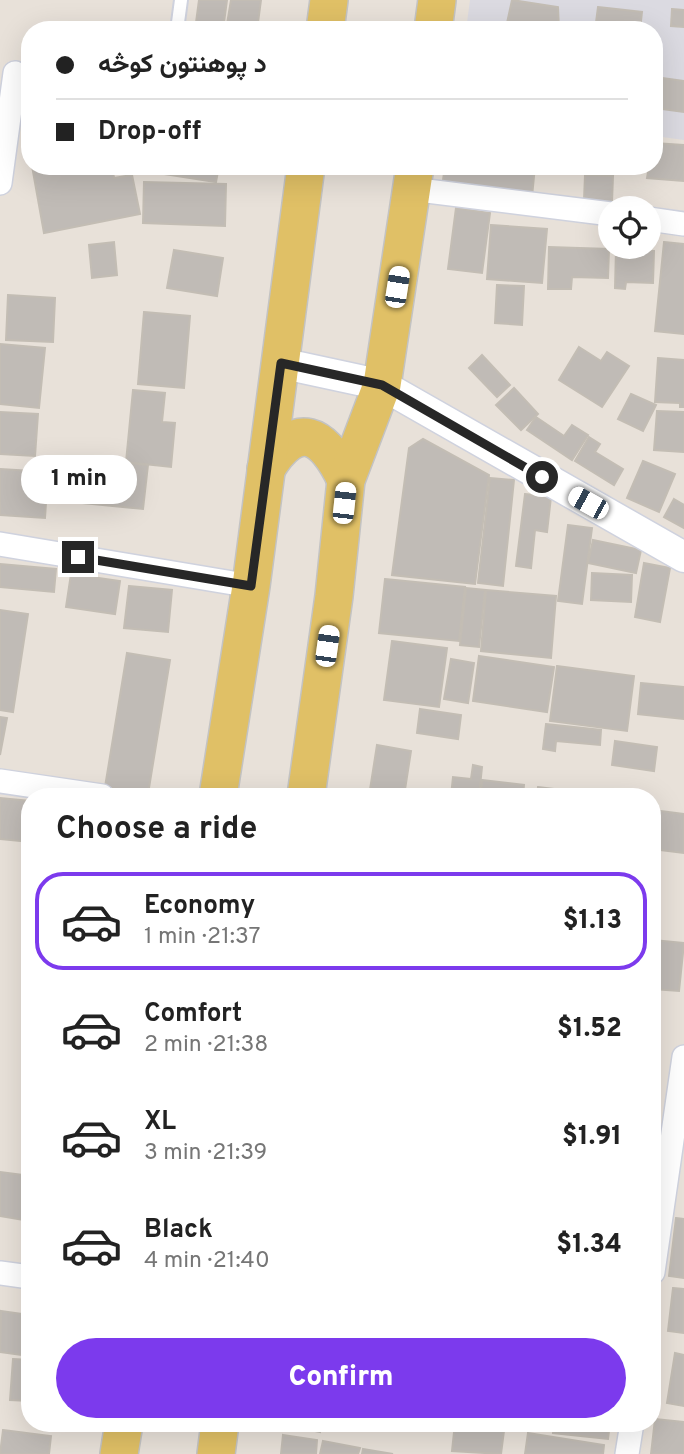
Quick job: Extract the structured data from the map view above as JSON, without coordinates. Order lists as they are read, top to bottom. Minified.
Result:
{"page":{"banner":["د پوهنتون کوڅه","Drop-off"],"bubble":"1 min","heading":"Choose a ride","list":[{"name":"Economy","note":"1 min · 21:37","value":"$1.13"},{"name":"Comfort","note":"2 min · 21:38","value":"$1.52"},{"name":"XL","note":"3 min · 21:39","value":"$1.91"},{"name":"Black","note":"4 min · 21:40","value":"$1.34"}],"buttons":"Confirm"}}
